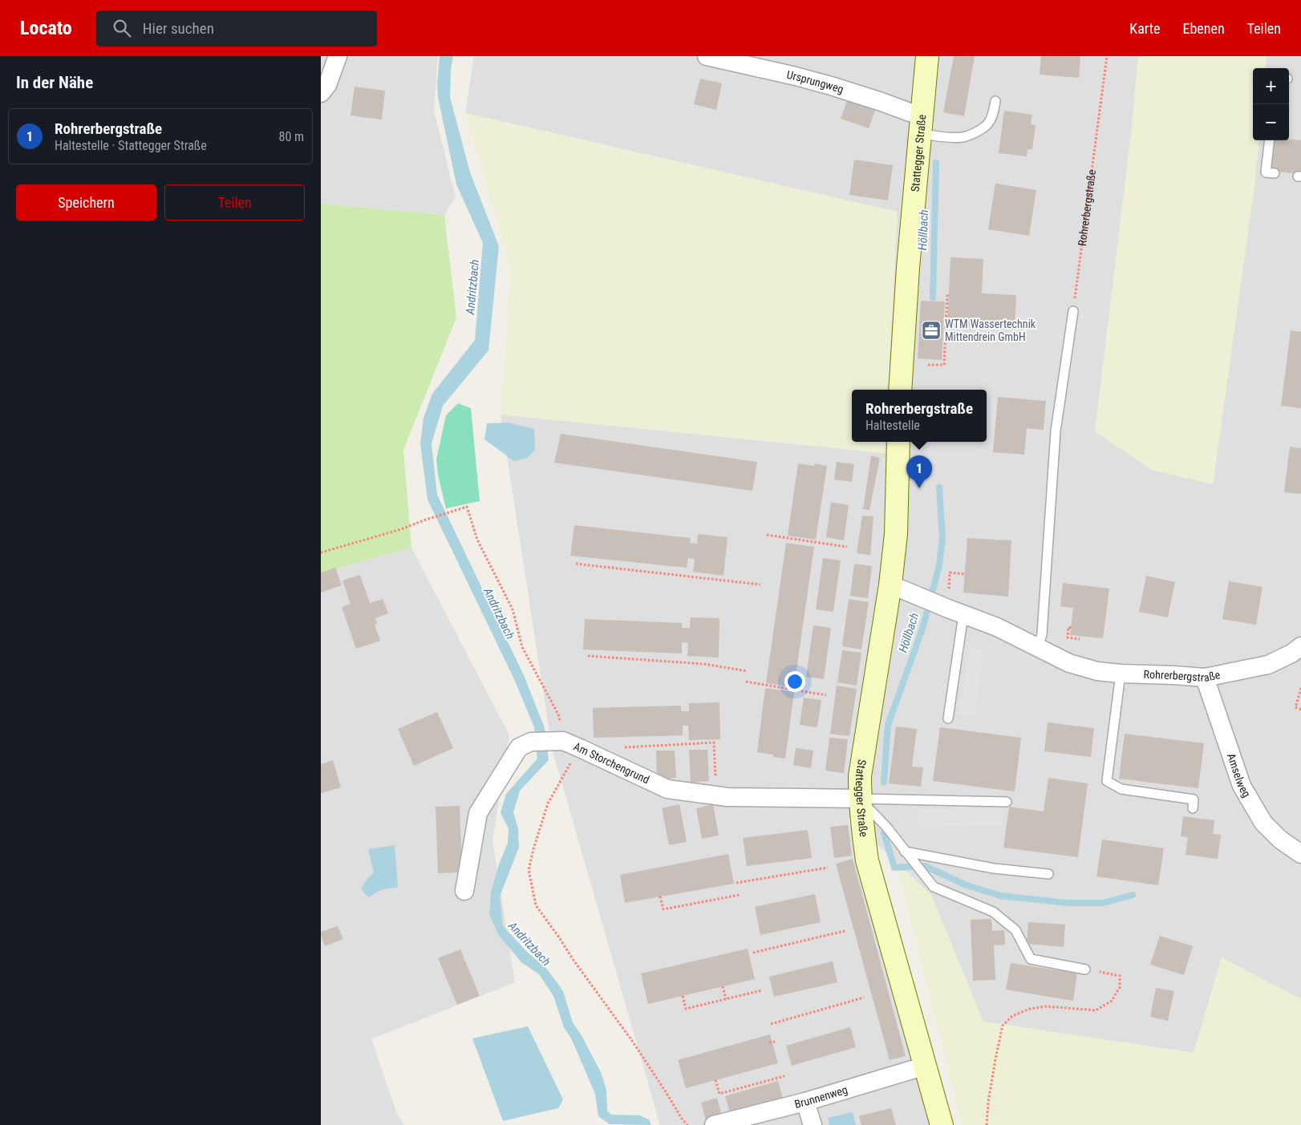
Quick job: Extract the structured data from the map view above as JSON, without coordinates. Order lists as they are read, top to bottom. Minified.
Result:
{"streets":{"main road":["Stattegger Straße"],"street":["Ursprungweg","Rohrerbergstraße","Am Storchengrund","Amselweg","Brunnenweg"]},"crossings":[["Ursprungweg","Stattegger Straße"],["Stattegger Straße","Rohrerbergstraße"],["Stattegger Straße","Am Storchengrund"],["Stattegger Straße","Brunnenweg"],["Rohrerbergstraße","Amselweg"]],"water":["Höllbach","Andritzbach"],"places":{"office":["WTM Wassertechnik Mittendrein GmbH"]},"page":{"header":"Locato","search":"Hier suchen","nav":["Karte","Ebenen","Teilen"],"heading":"In der Nähe","map_buttons":["+","−"],"list":[{"mark":"1","name":"Rohrerbergstraße","note":"Haltestelle · Stattegger Straße","value":"80 m"}],"buttons":["Speichern","Teilen"],"popup":["Rohrerbergstraße","Haltestelle"],"pins":"1"}}
